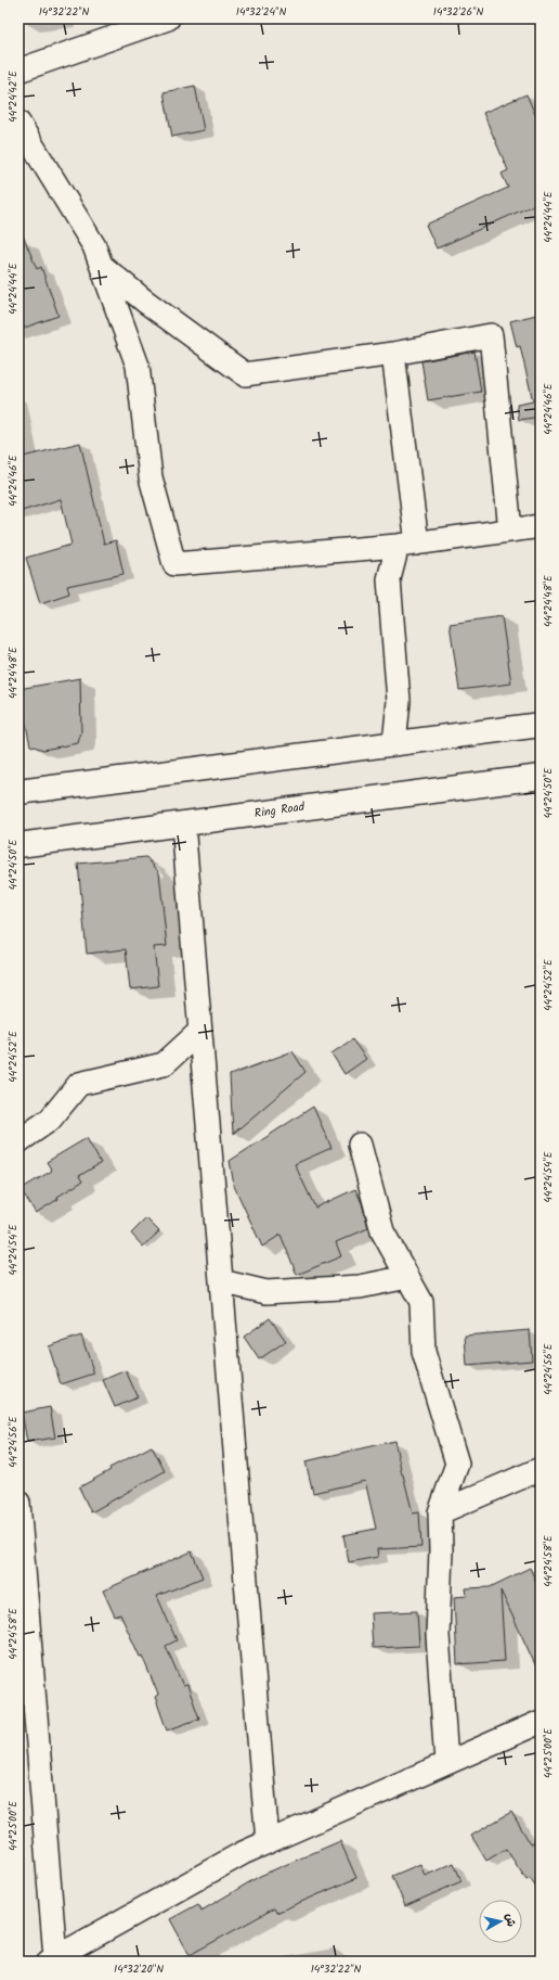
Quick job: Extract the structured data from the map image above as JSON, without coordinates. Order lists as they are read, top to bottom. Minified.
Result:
{"streets":{"main road":["Ring Road"]},"north":"right","coordinates":["14°32'22\"N","14°32'24\"N","14°32'26\"N","44°24'42\"E","44°24'44\"E","44°24'46\"E","44°24'48\"E","44°24'50\"E","44°24'52\"E","44°24'54\"E","44°24'56\"E","44°24'58\"E","44°25'00\"E","14°32'20\"N"]}
